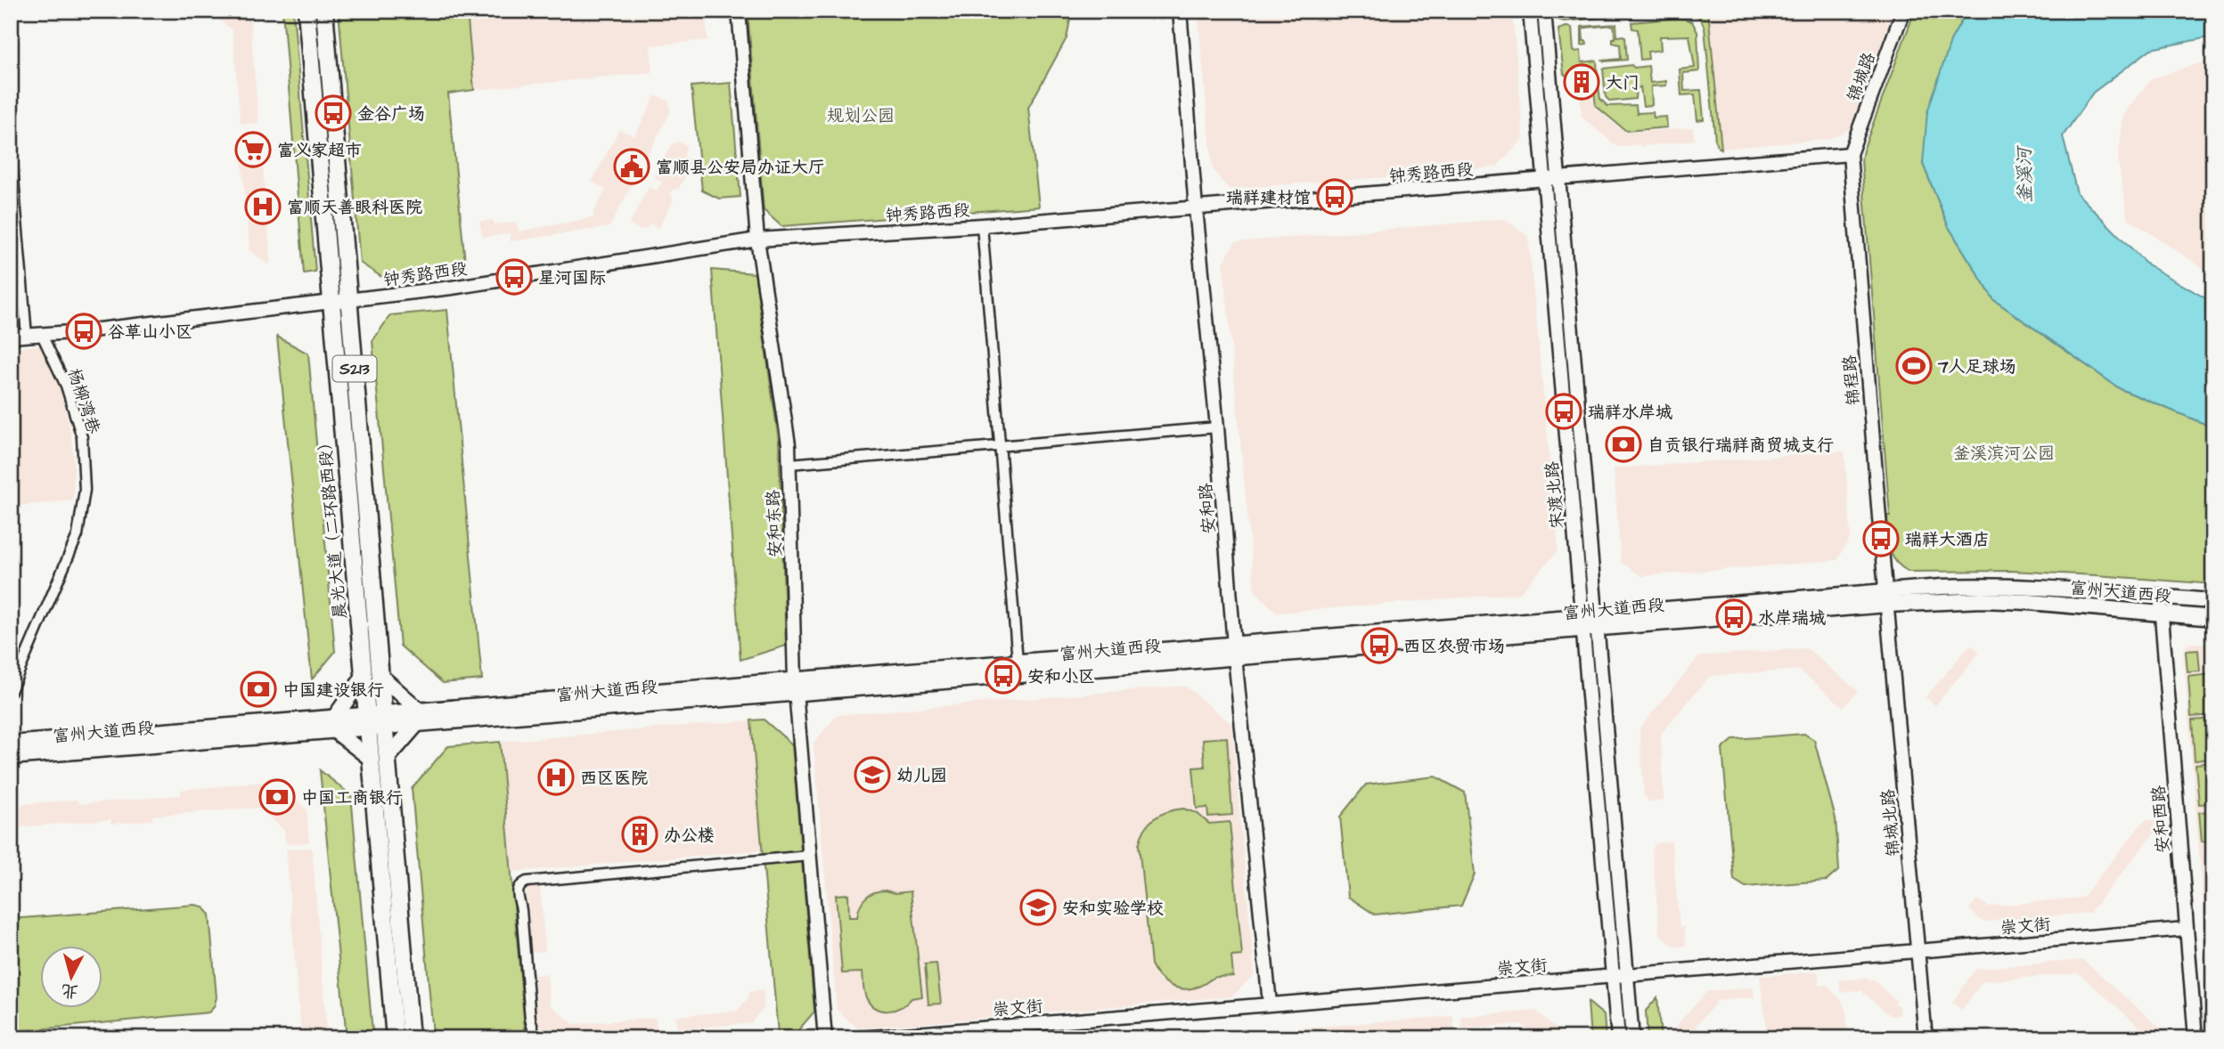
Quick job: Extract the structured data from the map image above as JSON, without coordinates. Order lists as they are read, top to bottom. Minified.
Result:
{"streets":{"highway":["S213","晨光大道（二环路西段）"],"main road":["富州大道西段"],"street":["锦城路","钟秀路西段","锦程路","杨柳湾巷","宋渡北路","安和路","安和东路","安和西路","锦城北路","崇文街"]},"crossings":[["锦城路","钟秀路西段"],["锦城路","锦程路"],["钟秀路西段","S213"],["钟秀路西段","锦程路"],["钟秀路西段","杨柳湾巷"],["钟秀路西段","宋渡北路"],["钟秀路西段","安和路"],["钟秀路西段","安和东路"],["钟秀路西段","晨光大道（二环路西段）"],["S213","富州大道西段"],["锦程路","富州大道西段"],["锦程路","锦城北路"],["宋渡北路","富州大道西段"],["宋渡北路","崇文街"],["安和路","富州大道西段"],["安和路","崇文街"],["安和东路","富州大道西段"],["晨光大道（二环路西段）","富州大道西段"],["富州大道西段","安和西路"],["富州大道西段","锦城北路"],["安和西路","崇文街"],["锦城北路","崇文街"]],"water":["釜溪河"],"parks":["规划公园","釜溪滨河公园"],"places":{"building":["大门","办公楼"],"bus stop":["金谷广场","瑞祥建材馆","星河国际","谷草山小区","瑞祥水岸城","瑞祥大酒店","水岸瑞城","西区农贸市场","安和小区"],"supermarket":["富义家超市"],"public building":["富顺县公安局办证大厅"],"hospital":["富顺天善眼科医院","西区医院"],"sports":["7人足球场"],"bank":["自贡银行瑞祥商贸城支行","中国建设银行","中国工商银行"],"school or university":["幼儿园","安和实验学校"]},"north":"bottom"}
